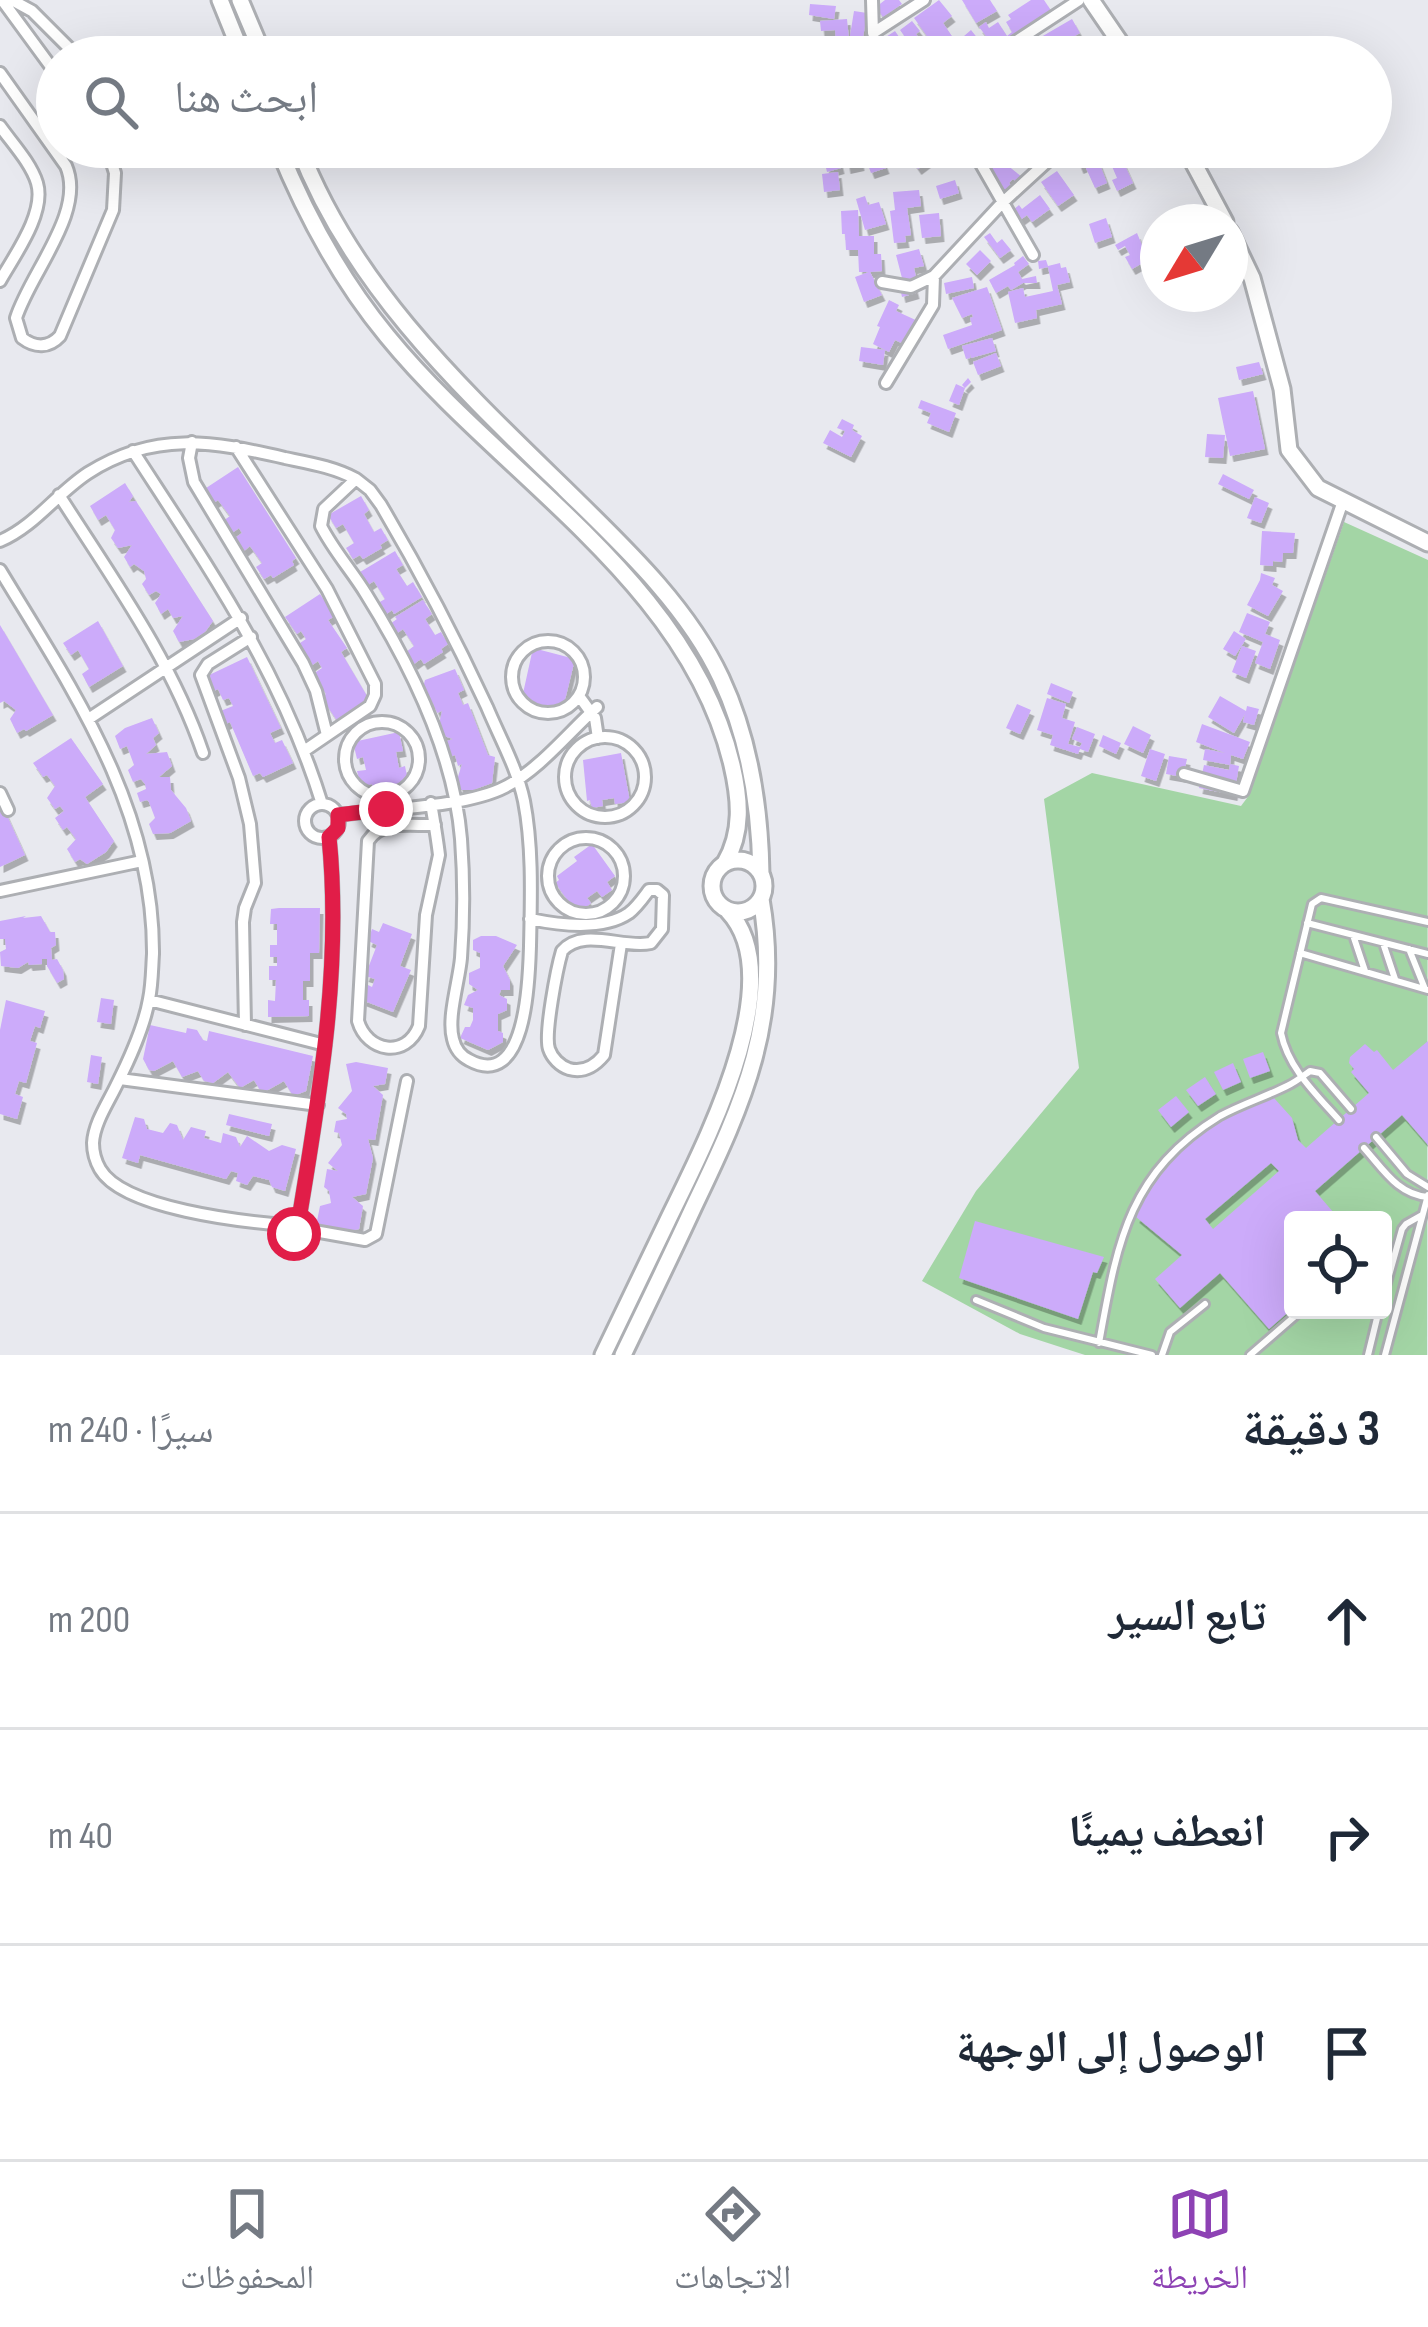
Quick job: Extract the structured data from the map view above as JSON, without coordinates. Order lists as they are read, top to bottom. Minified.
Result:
{"north":"bottom left","page":{"search":"ابحث هنا","heading":["3 دقيقة","سيرًا · 240 m"],"list":[["تابع السير","200 m"],["انعطف يمينًا","40 m"],"الوصول إلى الوجهة"],"nav":["الخريطة","الاتجاهات","المحفوظات"]}}
